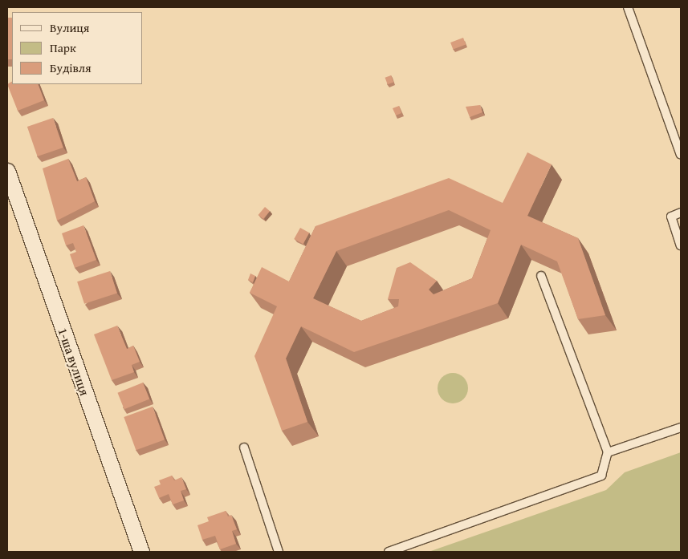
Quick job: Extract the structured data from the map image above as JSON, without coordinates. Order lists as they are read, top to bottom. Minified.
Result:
{"streets":{"street":["1-ша вулиця"]},"legend":["Вулиця","Парк","Будівля"]}
